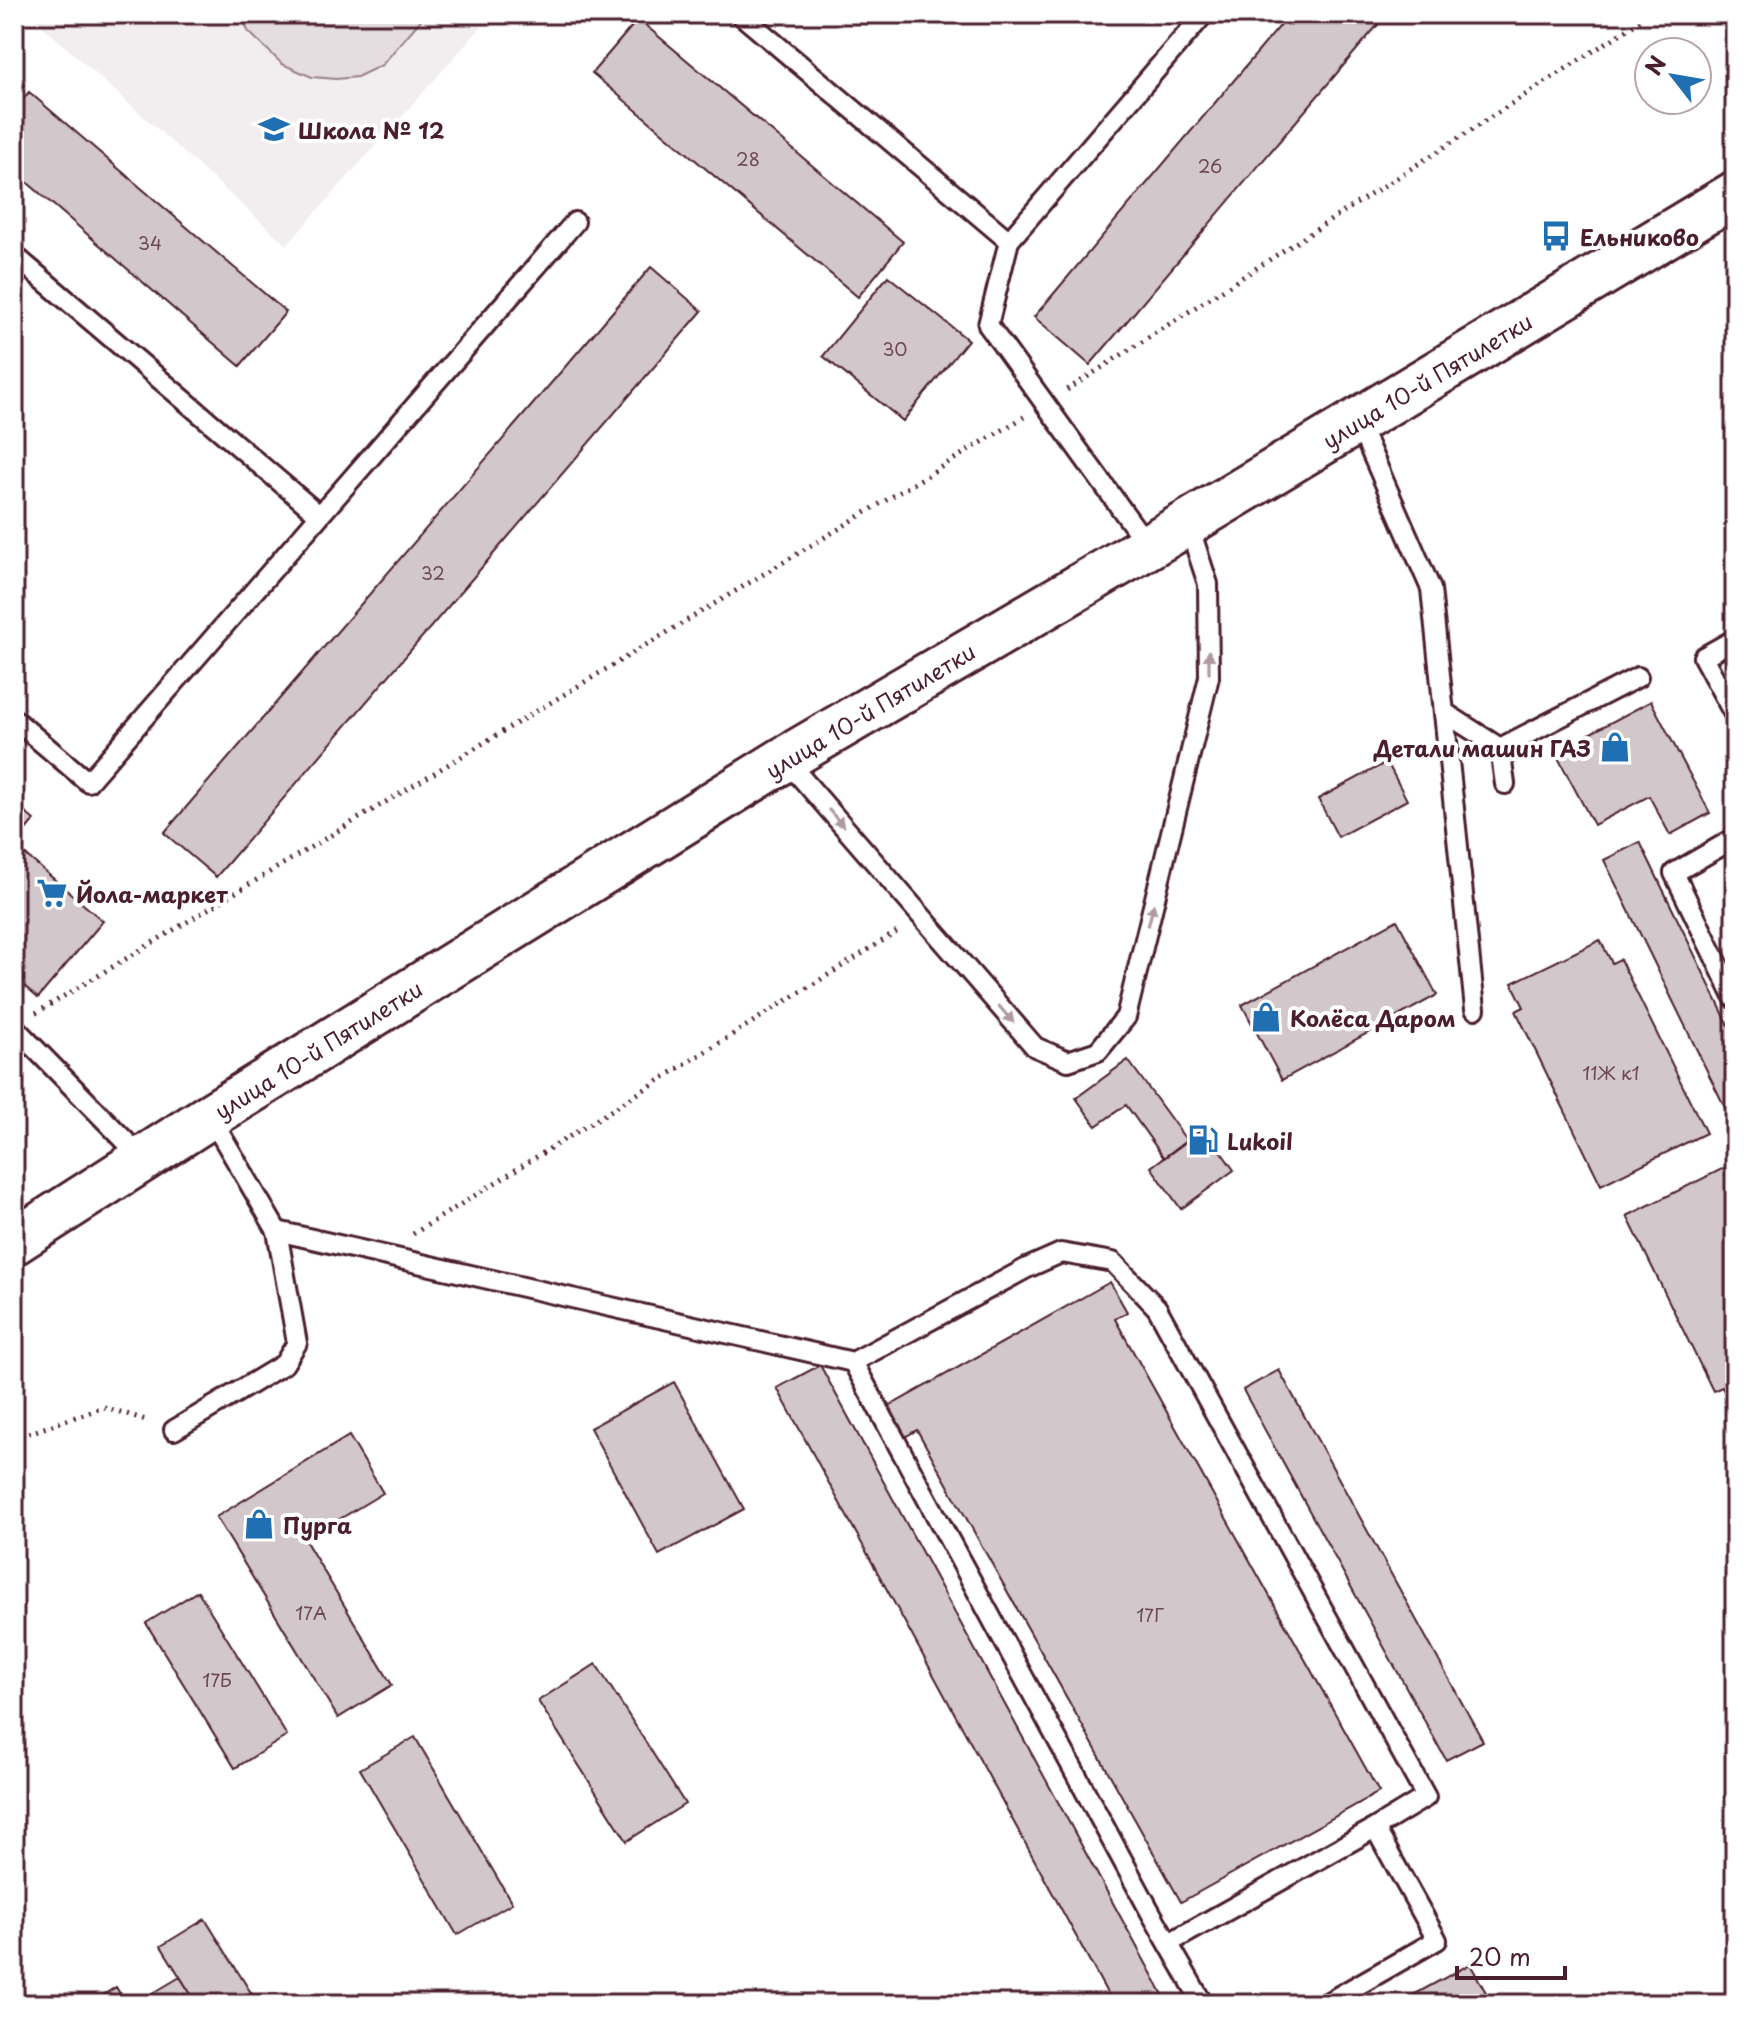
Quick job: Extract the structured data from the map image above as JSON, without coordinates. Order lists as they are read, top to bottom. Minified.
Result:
{"streets":{"main road":["улица 10-й Пятилетки"]},"places":{"school or university":["Школа № 12"],"bus stop":["Ельниково"],"shop":["Детали машин ГАЗ","Колёса Даром","Пурга"],"supermarket":["Йола-маркет"],"fuel station":["Lukoil"]},"house_numbers":["28","26","34","30","32","11Ж к1","17А","17Г","17Б"],"scale_bar":"20 m","north":"top left"}
